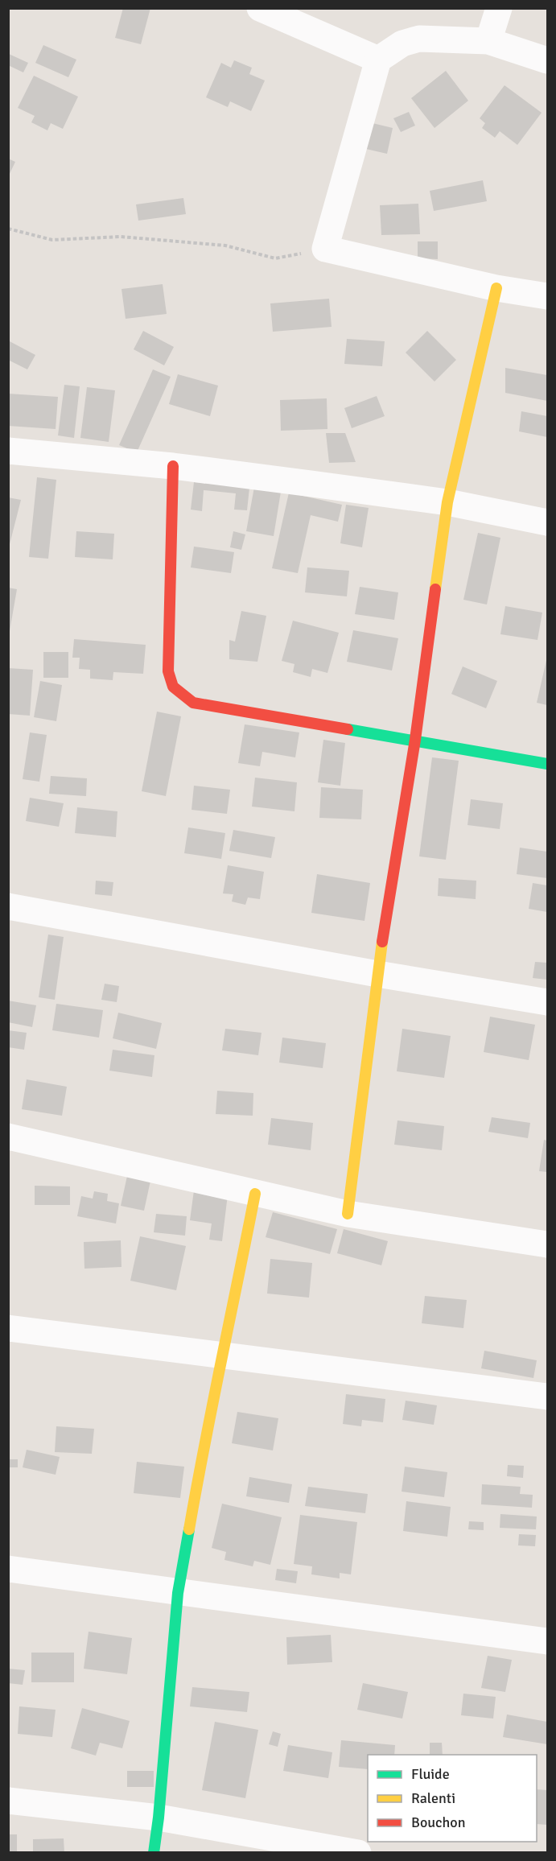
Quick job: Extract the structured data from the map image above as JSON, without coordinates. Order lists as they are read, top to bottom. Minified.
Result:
{"legend":["Fluide","Ralenti","Bouchon"]}
